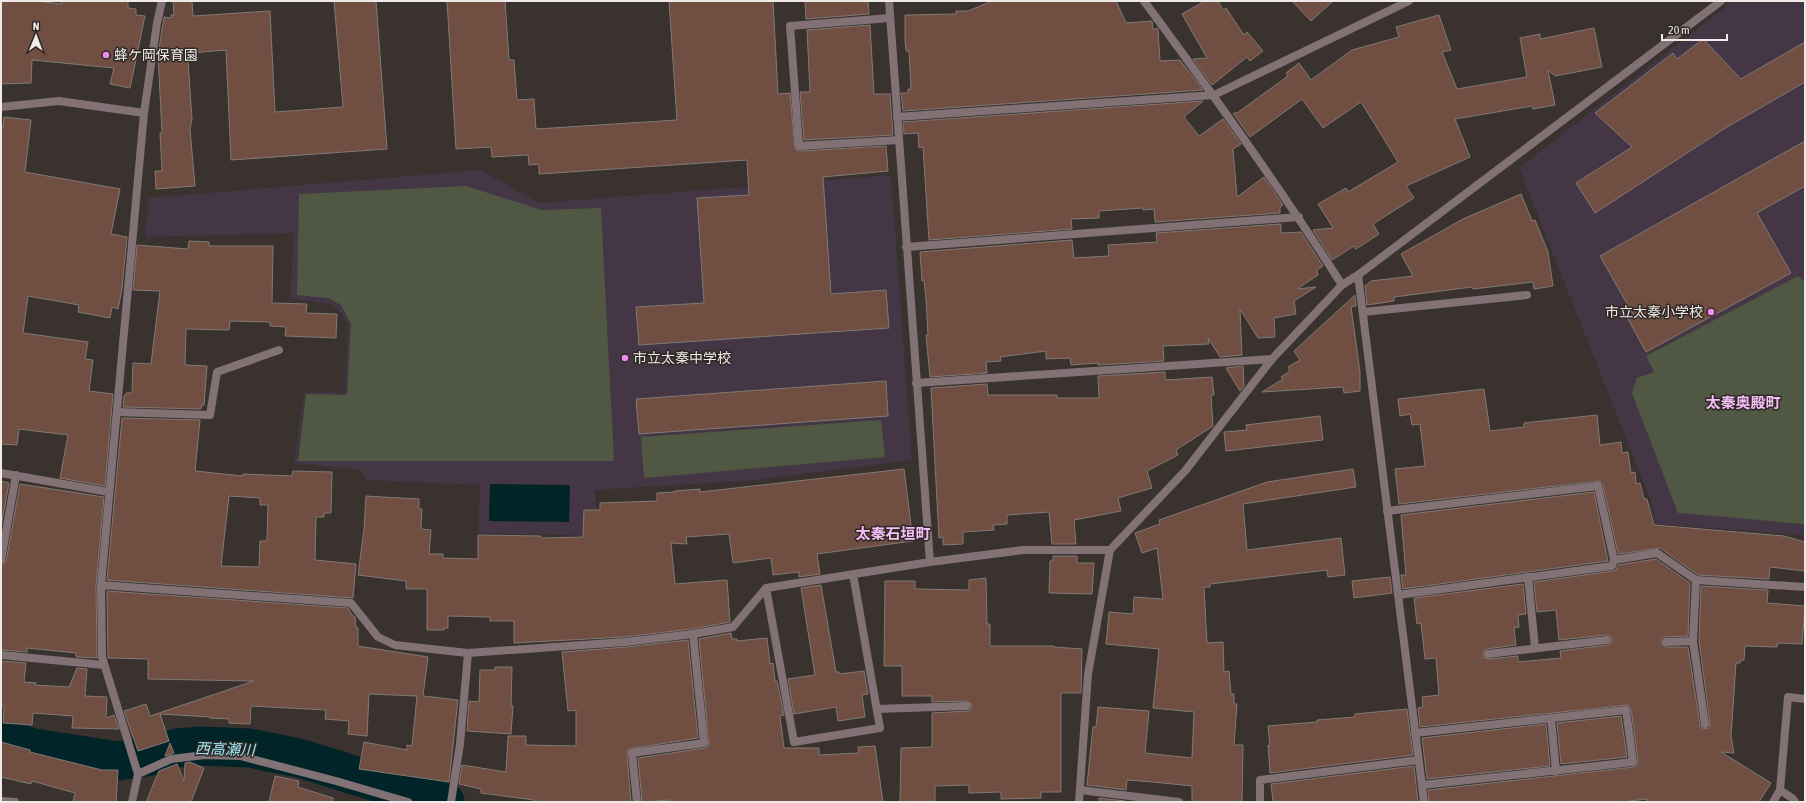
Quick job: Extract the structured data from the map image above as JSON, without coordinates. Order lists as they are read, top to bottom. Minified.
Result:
{"districts":["太秦奥殿町","太秦石垣町"],"water":["西高瀬川"],"places":["蜂ケ岡保育園","市立太秦小学校","市立太秦中学校"],"scale_bar":"20 m","north":"top"}
